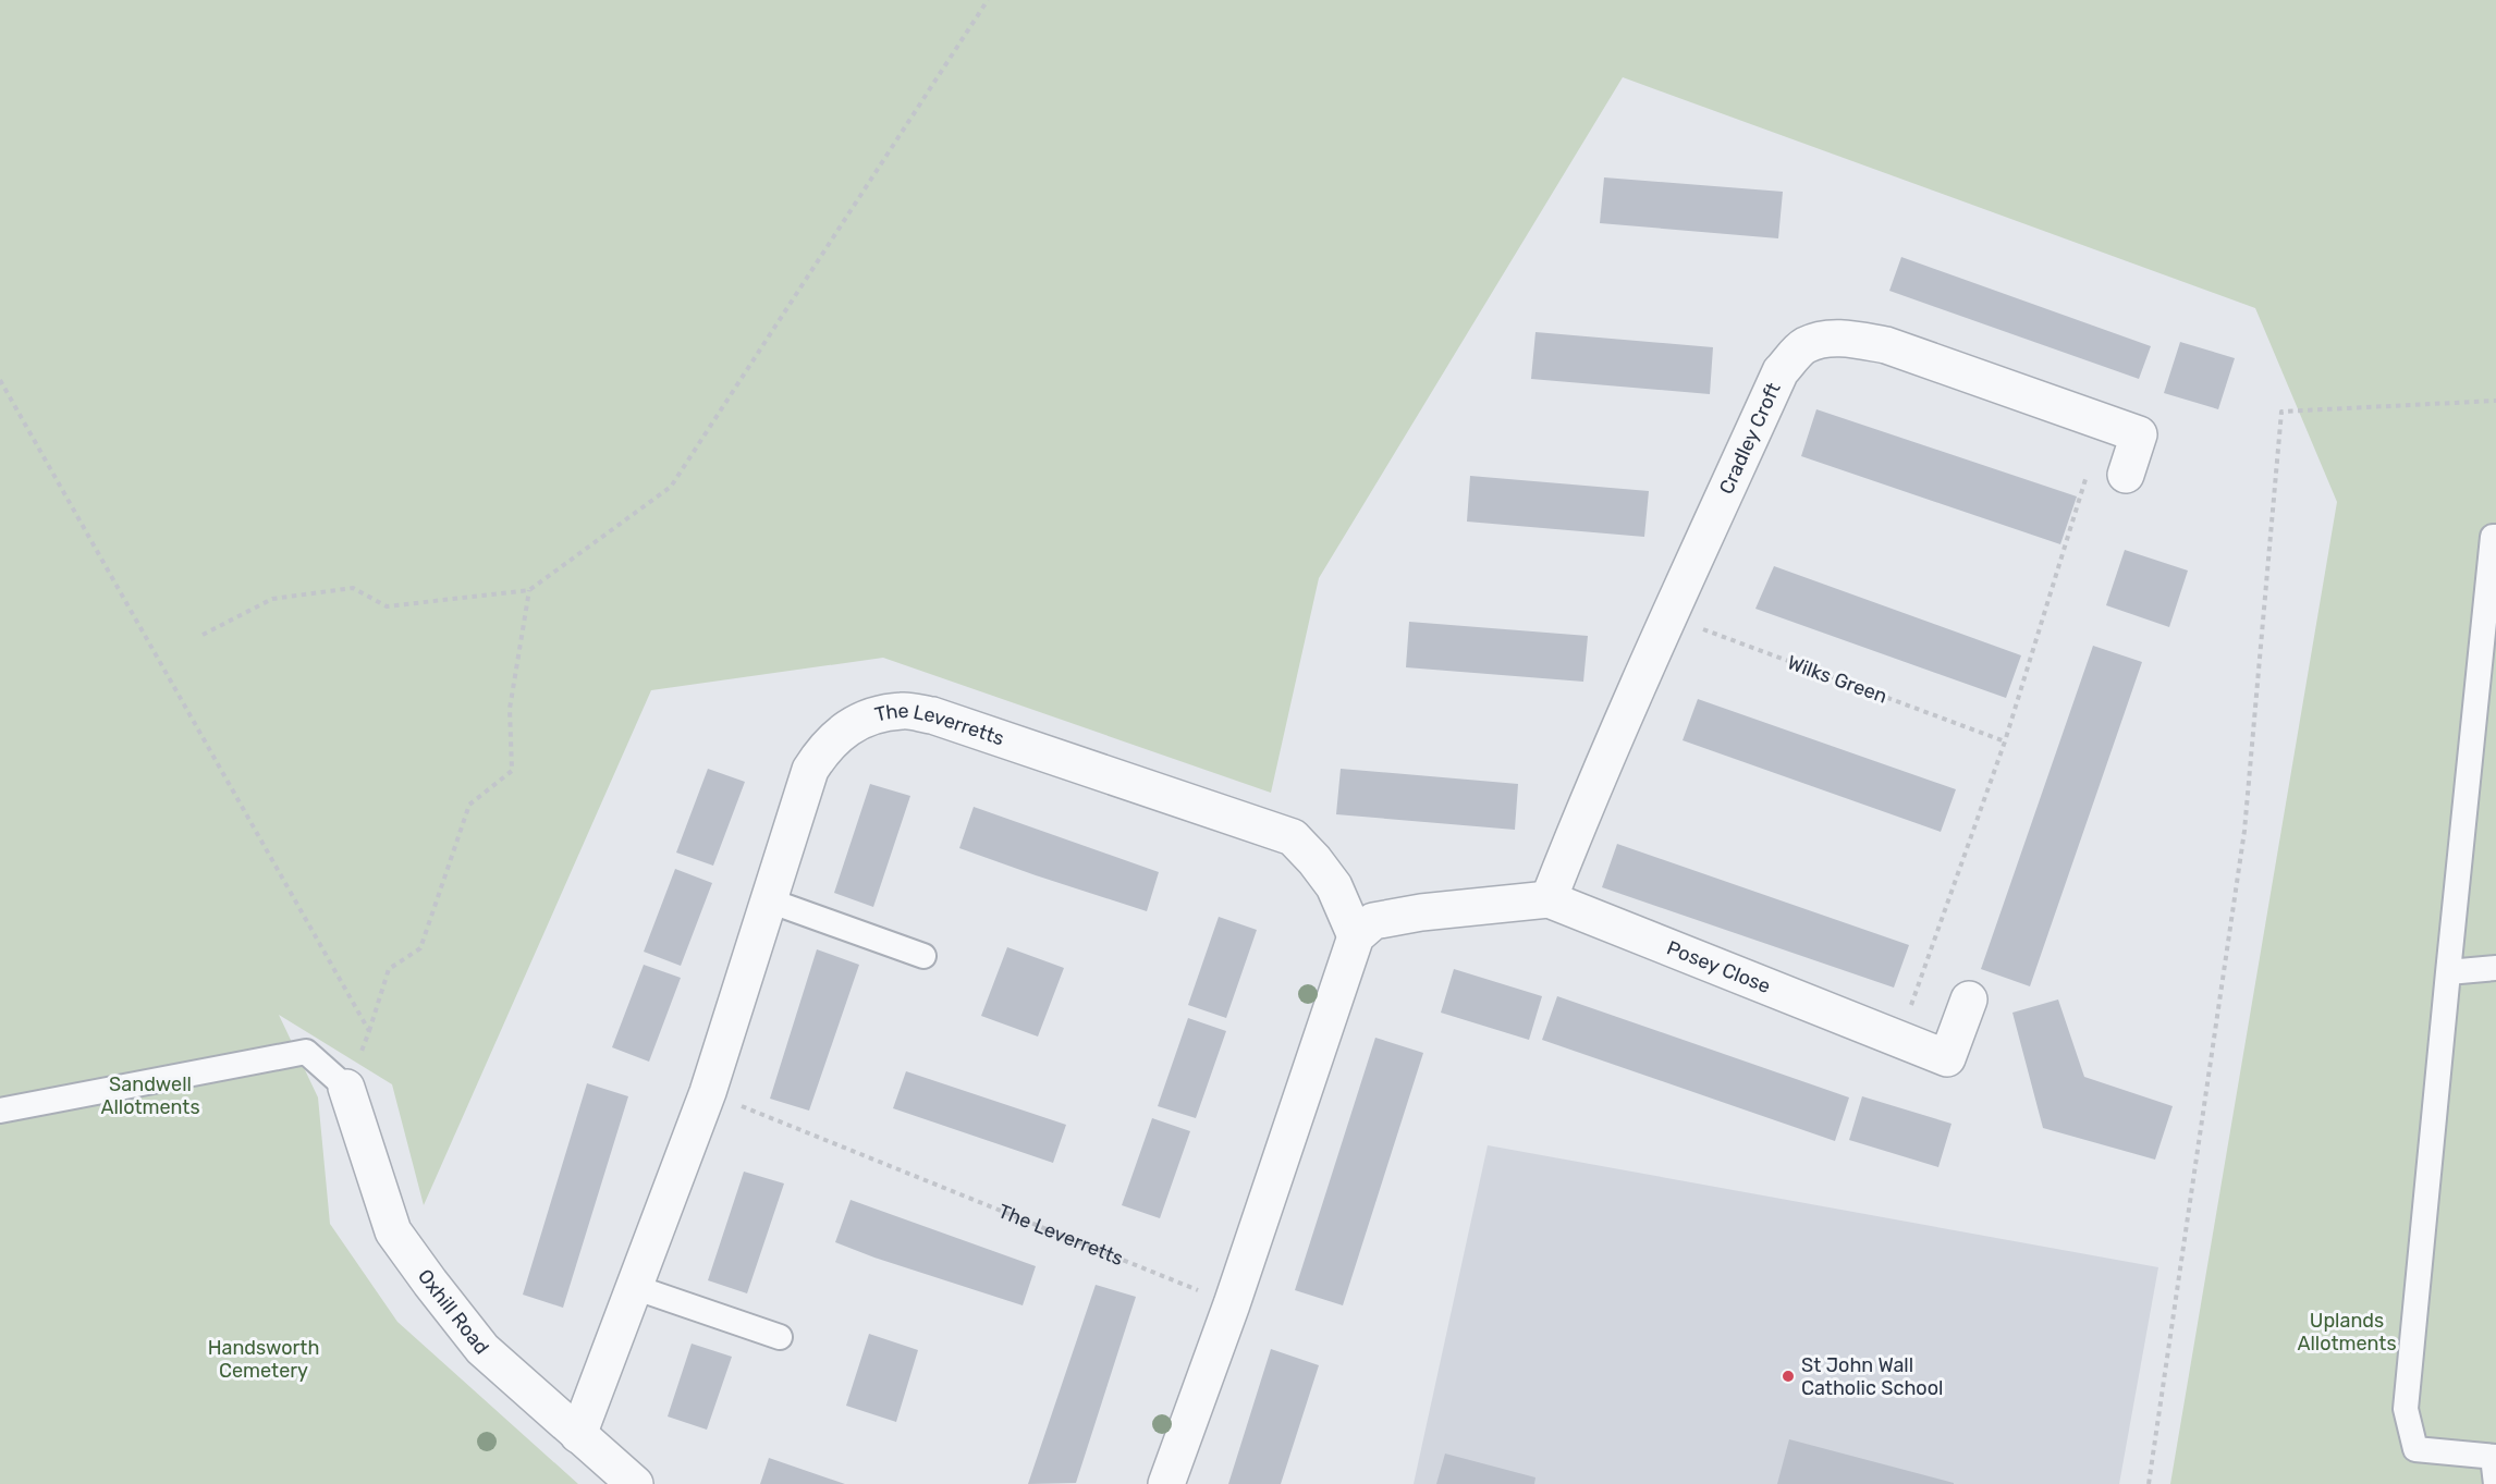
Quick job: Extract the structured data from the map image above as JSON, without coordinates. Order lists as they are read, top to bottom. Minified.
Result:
{"streets":{"street":["Cradley Croft","The Leverretts","Posey Close","Oxhill Road"],"path":["Wilks Green"]},"crossings":[["Cradley Croft","Wilks Green"],["Cradley Croft","Posey Close"],["The Leverretts","Posey Close"],["The Leverretts","Oxhill Road"]],"parks":["Sandwell Allotments","Uplands Allotments","Handsworth Cemetery"],"places":["St John Wall Catholic School"]}
